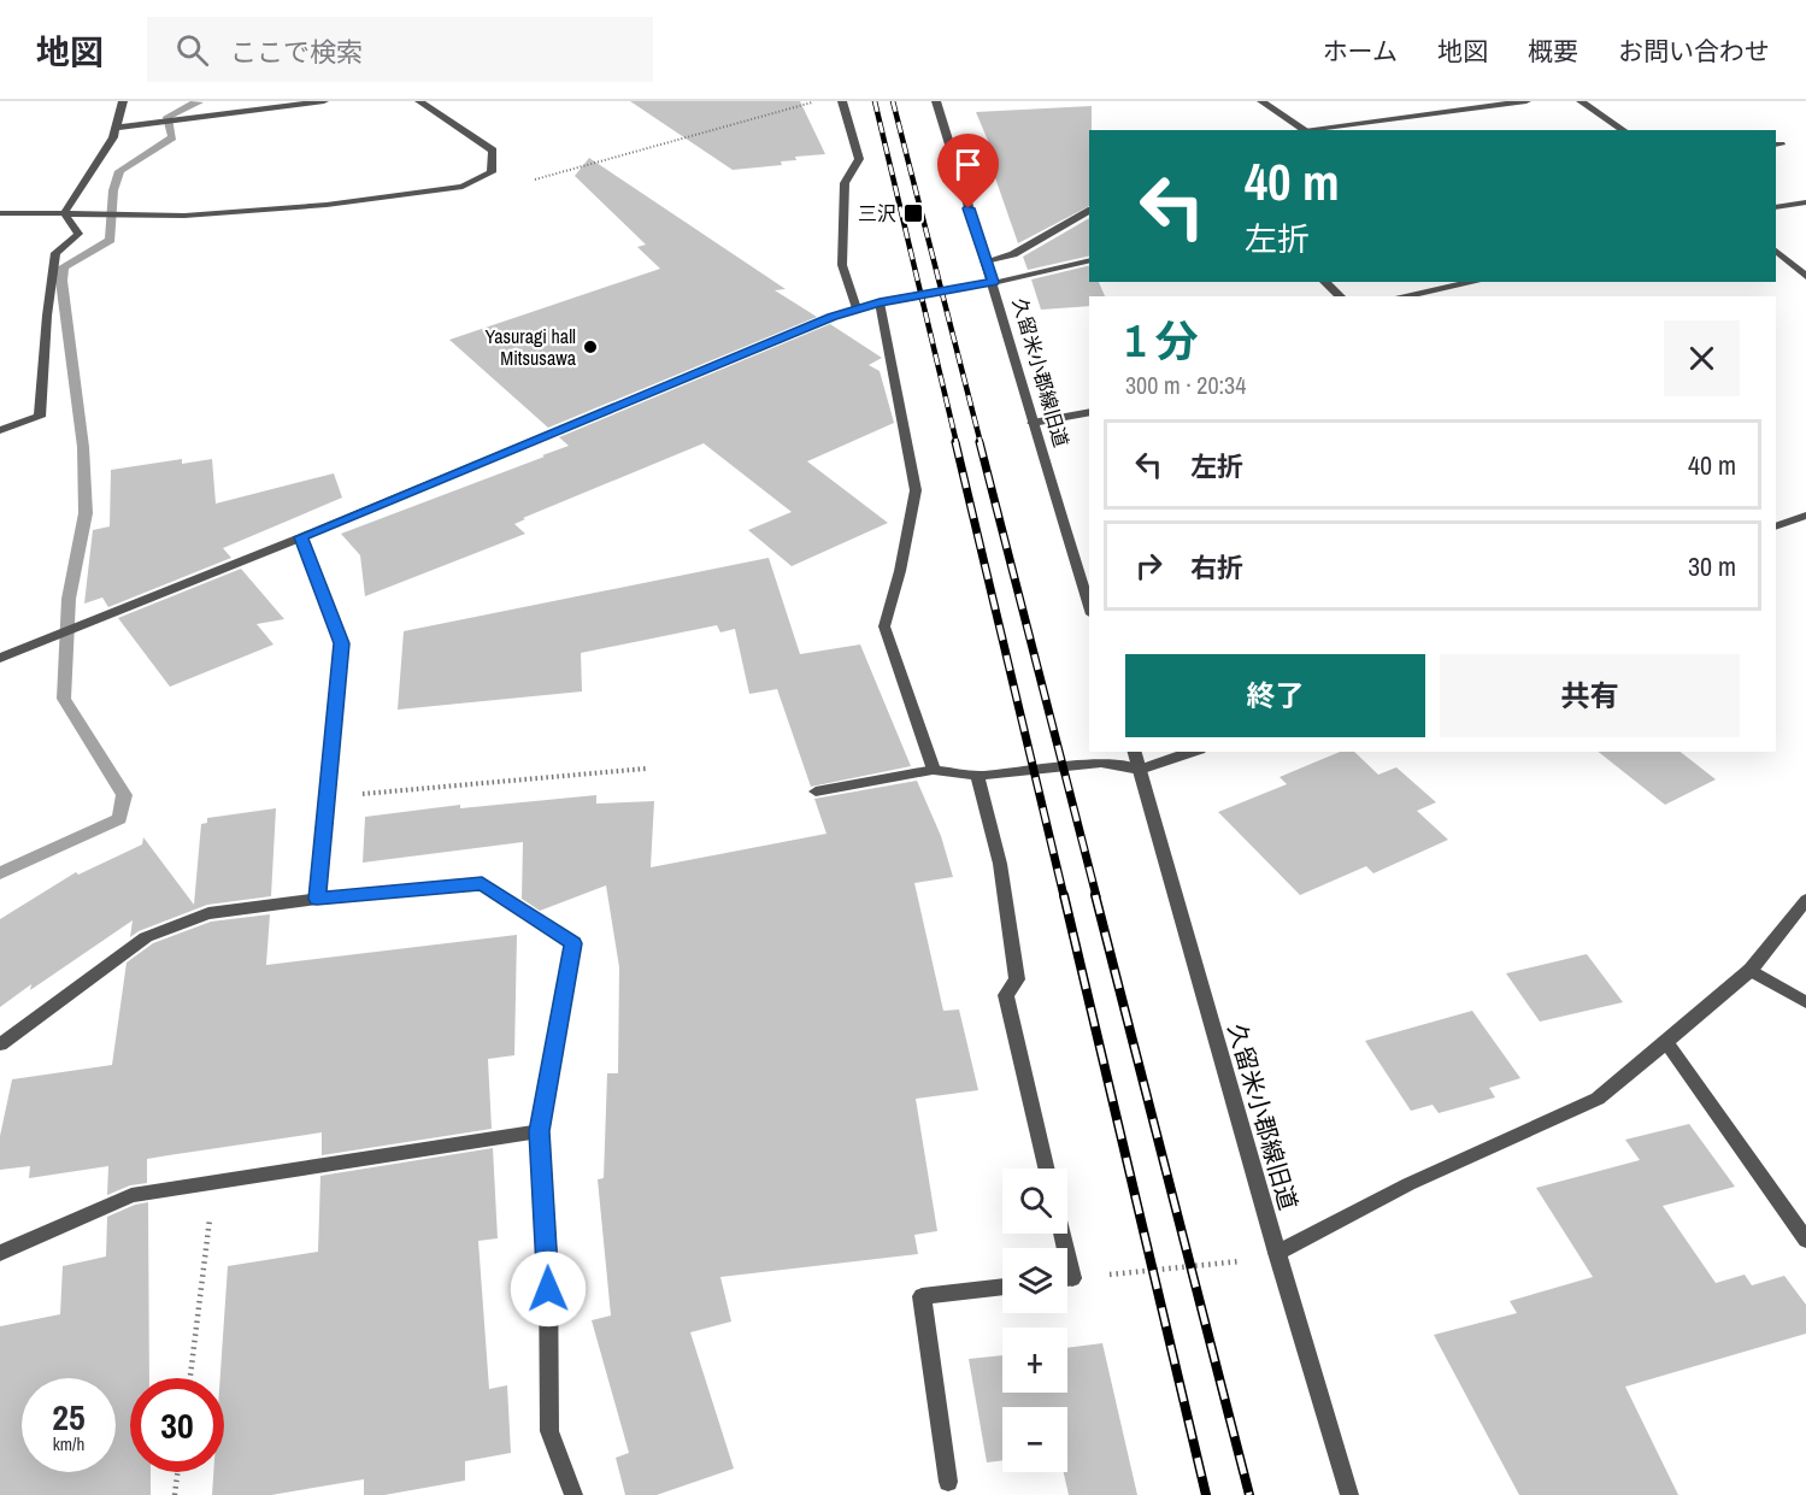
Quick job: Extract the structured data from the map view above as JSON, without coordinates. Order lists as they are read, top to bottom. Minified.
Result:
{"streets":{"street":["久留米小郡線旧道"]},"places":{"transit":["三沢"],"other":["Yasuragi hall Mitsusawa"]},"page":{"header":"地図","search":"ここで検索","nav":["ホーム","地図","概要","お問い合わせ"],"turn":["40 m","左折"],"heading":["1 分","300 m · 20:34"],"list":[{"name":"左折","value":"40 m"},{"name":"右折","value":"30 m"}],"buttons":["終了","共有"],"map_buttons":["+","−"],"speed":"25 km/h","limit":"30"}}
